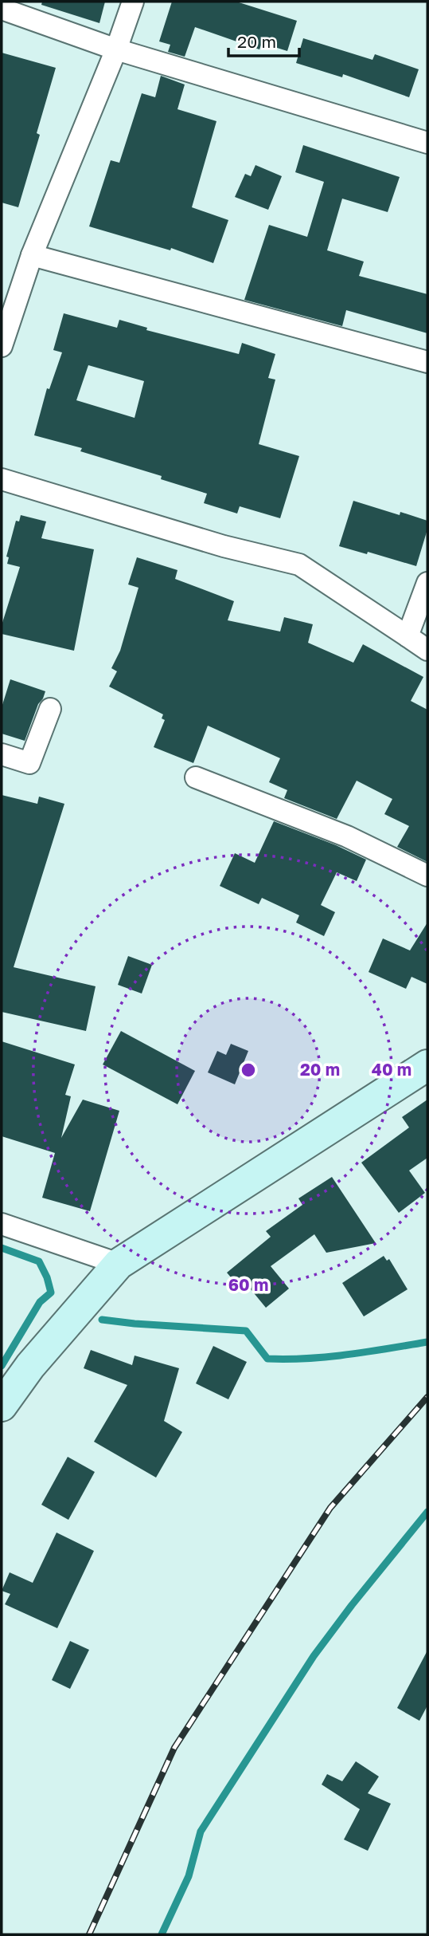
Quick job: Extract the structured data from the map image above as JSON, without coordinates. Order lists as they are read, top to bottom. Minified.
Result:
{"scale_bar":"20 m","rings":["20 m","40 m","60 m"]}
